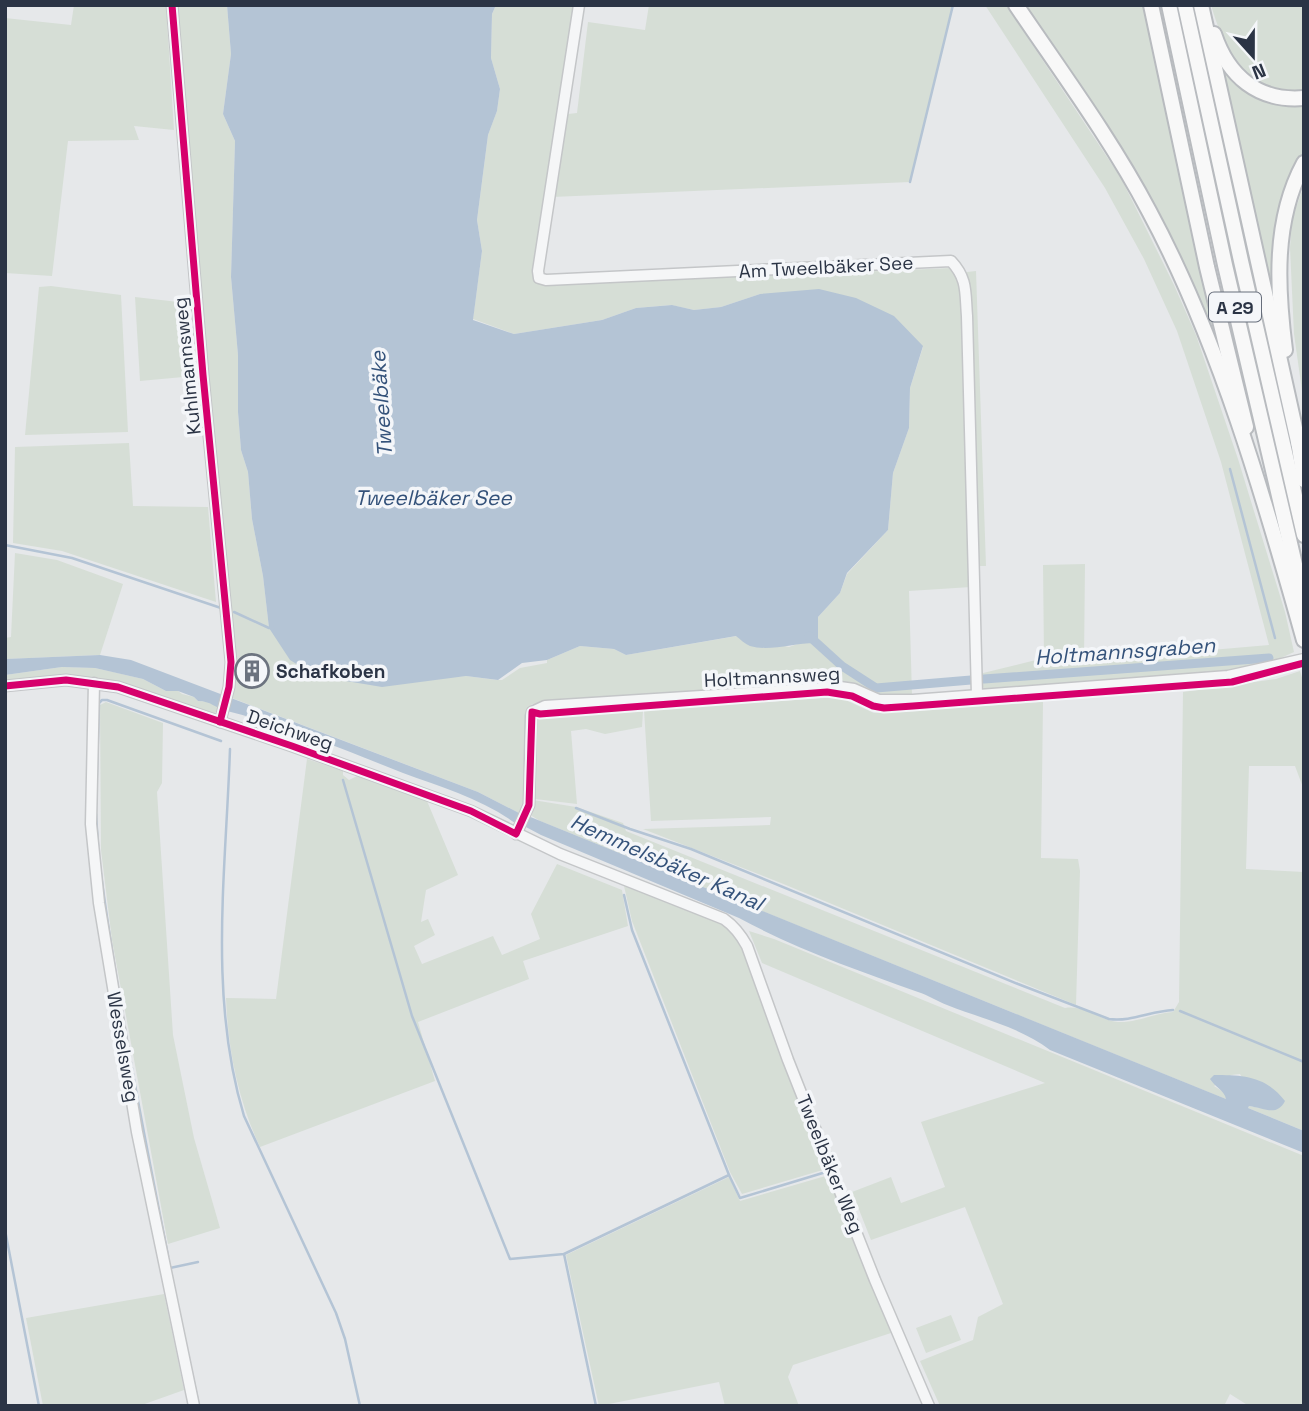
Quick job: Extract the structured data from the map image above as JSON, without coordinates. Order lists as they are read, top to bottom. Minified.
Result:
{"streets":{"highway":["A 29"],"street":["Am Tweelbäker See","Kuhlmannsweg","Holtmannsweg","Deichweg","Wesselsweg","Tweelbäker Weg"]},"crossings":[["Am Tweelbäker See","Holtmannsweg"],["Kuhlmannsweg","Deichweg"],["Holtmannsweg","Deichweg"],["Deichweg","Wesselsweg"],["Deichweg","Tweelbäker Weg"]],"water":["Tweelbäke","Tweelbäker See","Holtmannsgraben","Hemmelsbäker Kanal"],"places":{"building":["Schafkoben"]},"north":"bottom"}
